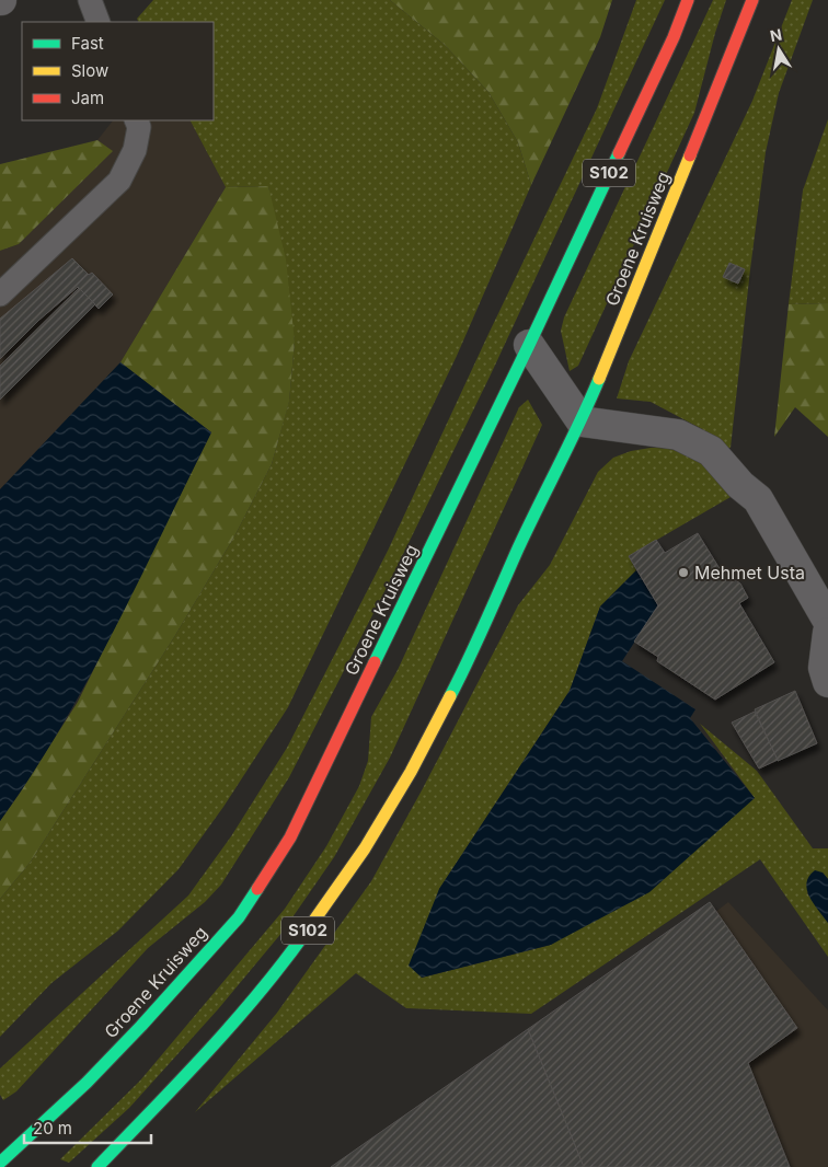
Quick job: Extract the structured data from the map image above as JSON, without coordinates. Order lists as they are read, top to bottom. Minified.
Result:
{"streets":{"main road":["S102","Groene Kruisweg"]},"places":["Mehmet Usta"],"legend":["Fast","Slow","Jam"],"scale_bar":"20 m","north":"top"}
